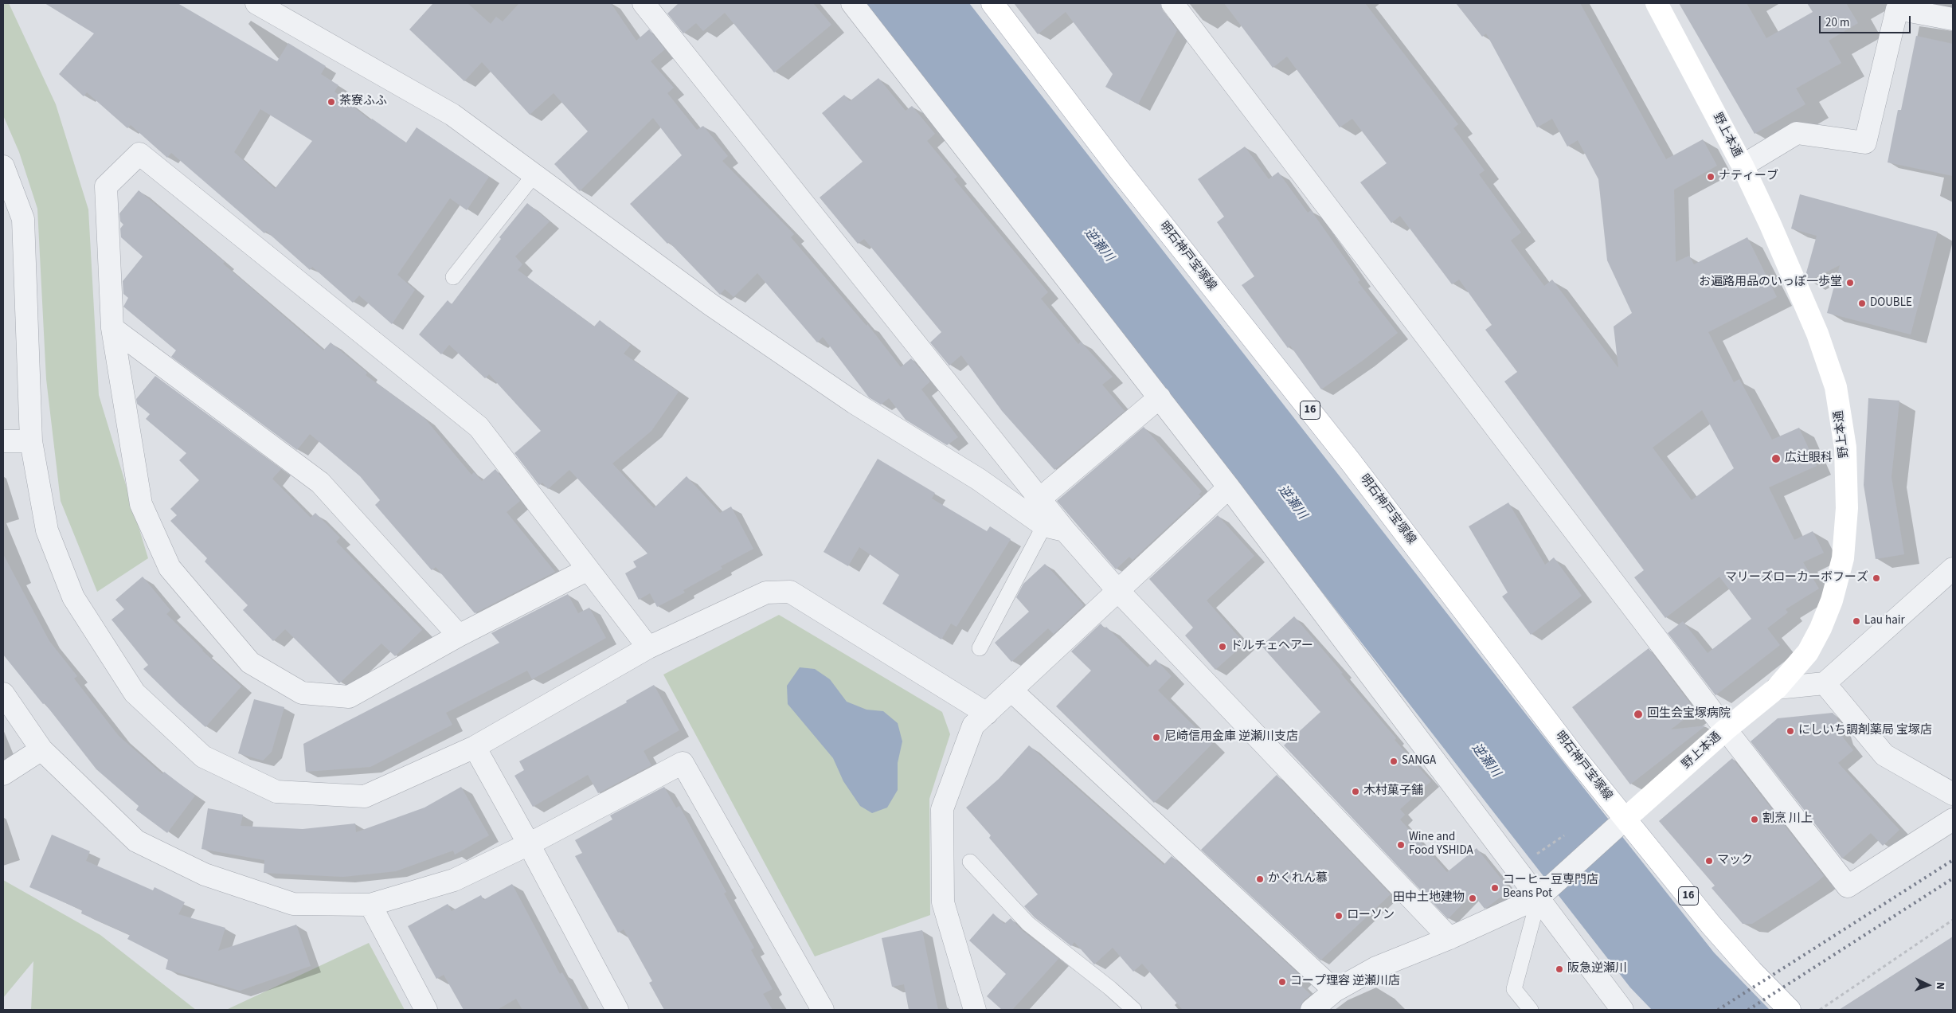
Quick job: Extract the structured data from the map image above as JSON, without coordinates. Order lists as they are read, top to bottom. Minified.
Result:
{"streets":{"main road":["野上本通","明石神戸宝塚線","16"]},"crossings":[["野上本通","明石神戸宝塚線"]],"water":["逆瀬川"],"places":["茶寮ふふ","ナティーブ","お遍路用品のいっぽ一歩堂","DOUBLE","広辻眼科","マリーズローカーボフーズ","Lau hair","ドルチェヘアー","回生会宝塚病院","にしいち調剤薬局 宝塚店","尼崎信用金庫 逆瀬川支店","SANGA","木村菓子舗","割烹 川上","Wine and Food YSHIDA","マック","かくれん慕","コーヒー豆専門店 Beans Pot","田中土地建物","ローソン","阪急逆瀬川","コープ理容 逆瀬川店"],"scale_bar":"20 m","north":"right"}
